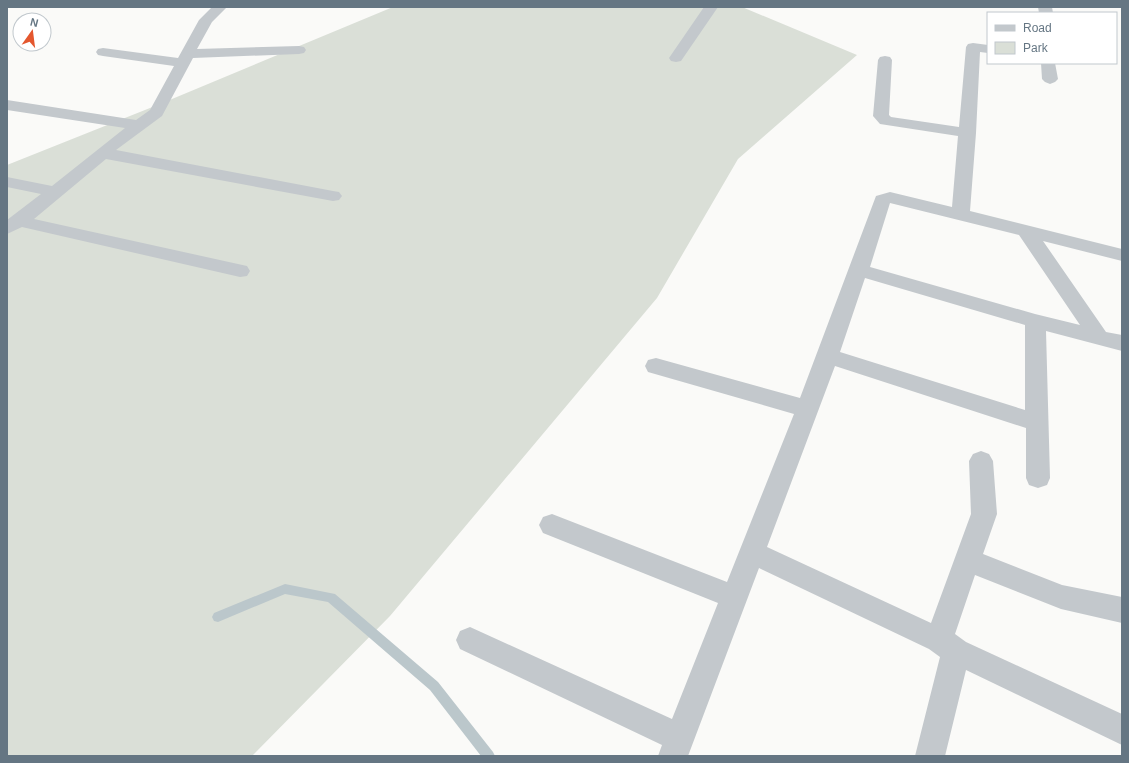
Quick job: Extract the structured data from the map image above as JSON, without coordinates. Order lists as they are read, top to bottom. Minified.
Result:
{"legend":["Road","Park"],"north":"top"}
